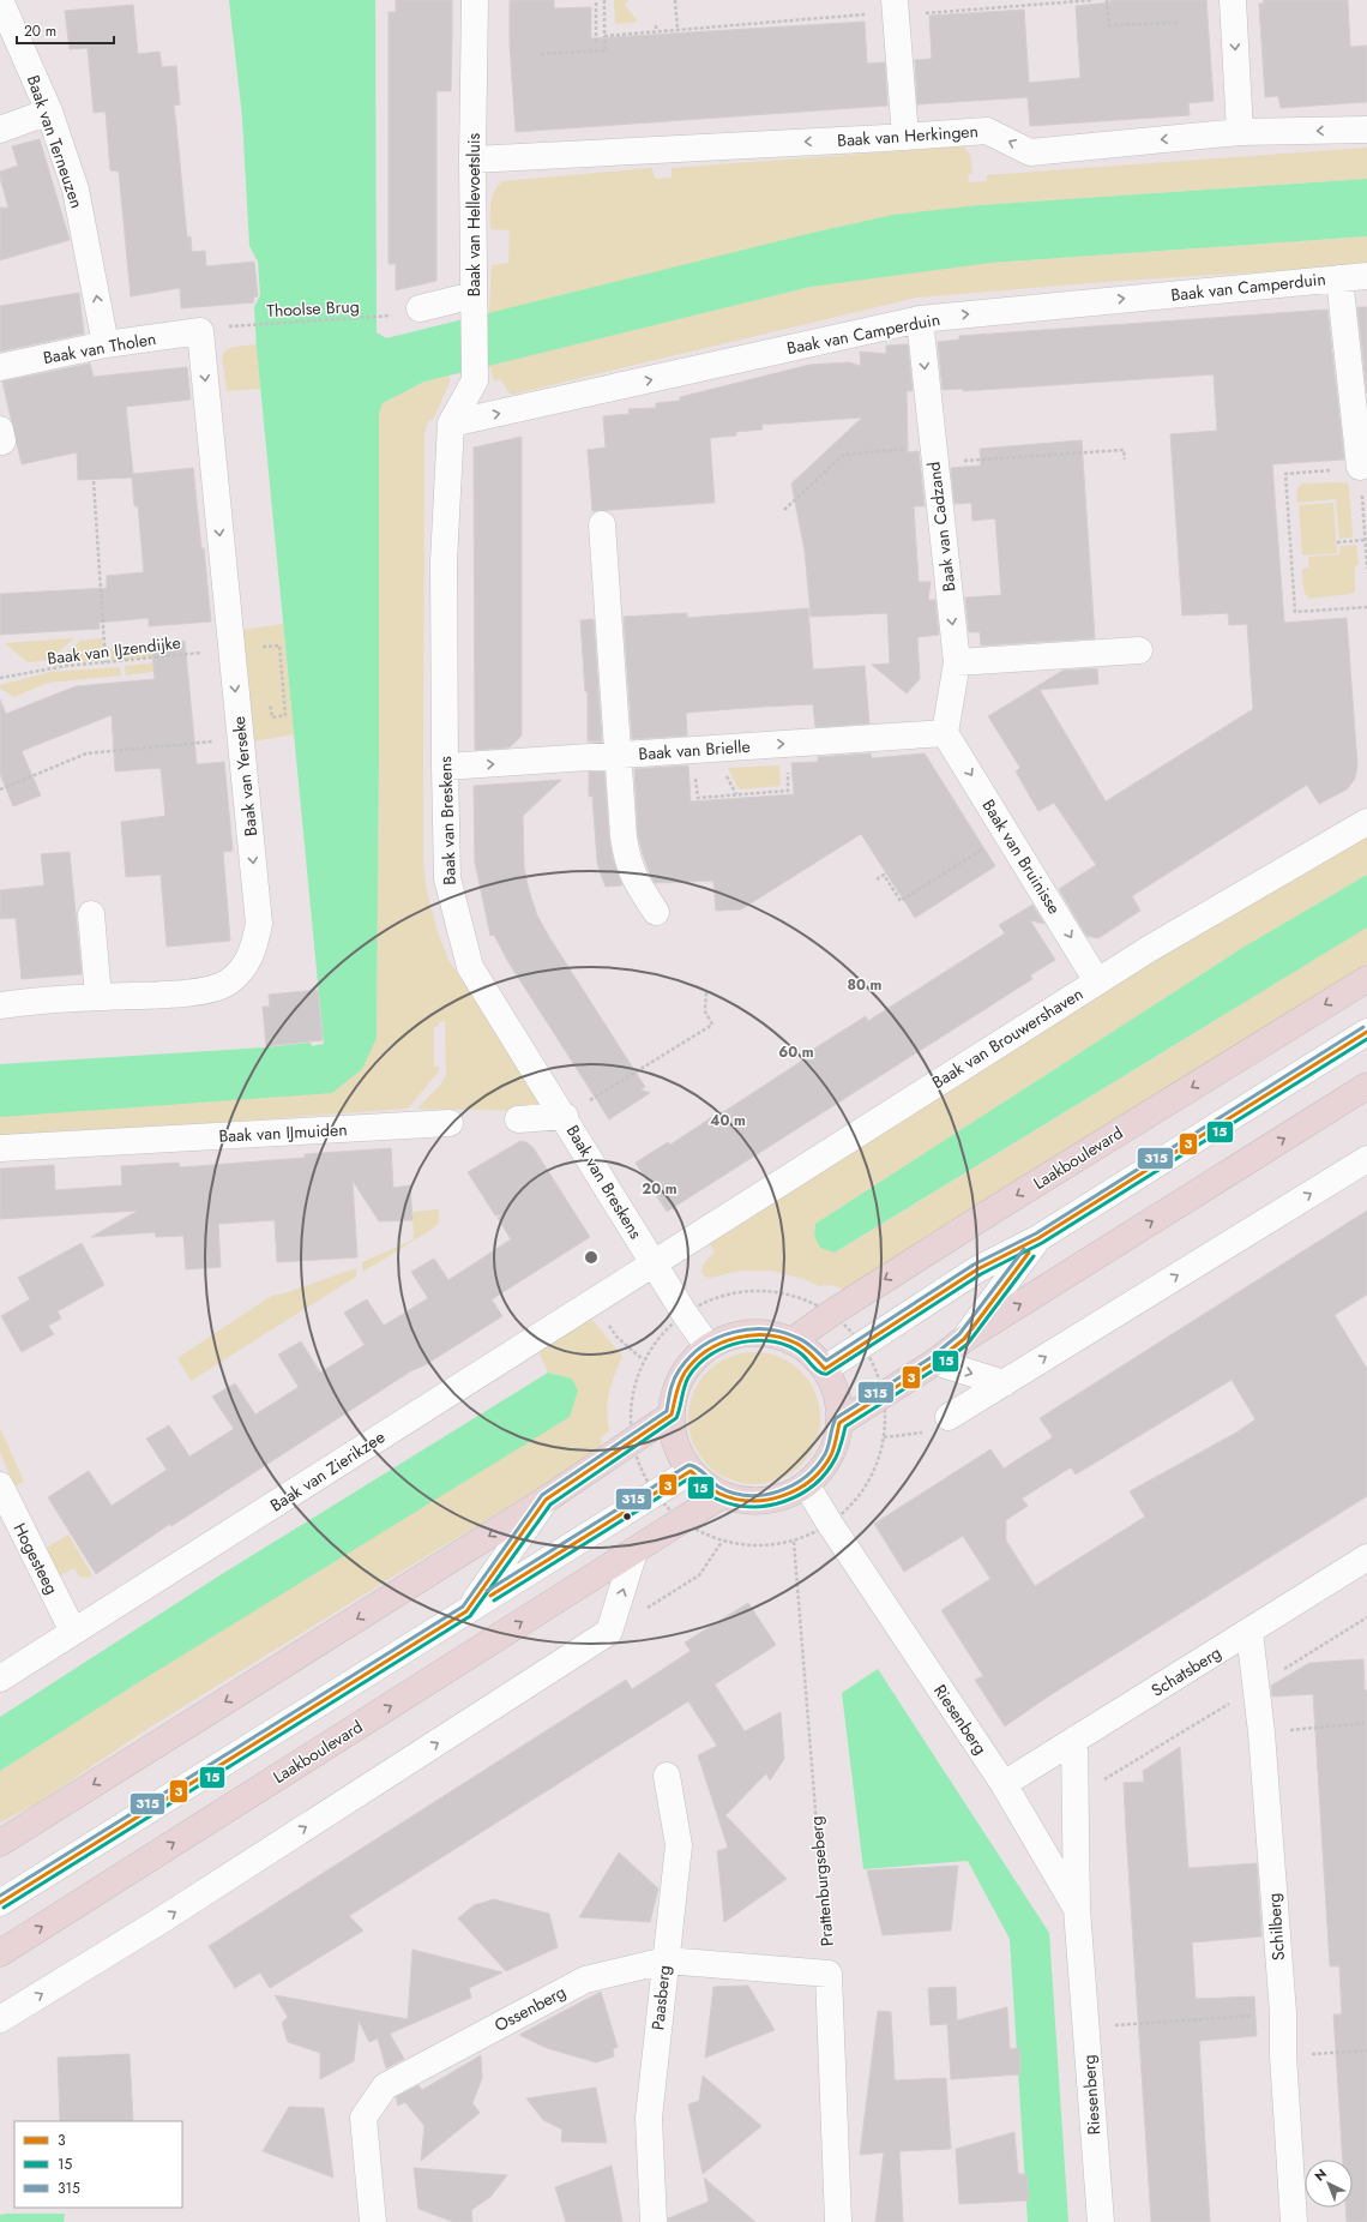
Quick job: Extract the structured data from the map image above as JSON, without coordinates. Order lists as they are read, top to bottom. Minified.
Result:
{"streets":{"main road":["Laakboulevard"],"street":["Baak van Herkingen","Baak van Terneuzen","Baak van Hellevoetsluis","Baak van Camperduin","Baak van Tholen","Baak van Cadzand","Baak van Brielle","Baak van Yerseke","Baak van Breskens","Baak van Bruinisse","Baak van Brouwershaven","Baak van IJmuiden","Baak van Zierikzee","Hogesteeg","Schatsberg","Riesenberg","Schilberg","Paasberg","Ossenberg"],"path":["Thoolse Brug","Baak van IJzendijke","Prattenburgseberg"]},"crossings":[["Baak van Herkingen","Baak van Hellevoetsluis"],["Baak van Terneuzen","Baak van Tholen"],["Baak van Hellevoetsluis","Baak van Camperduin"],["Baak van Hellevoetsluis","Baak van Breskens"],["Baak van Camperduin","Baak van Cadzand"],["Baak van Camperduin","Baak van Breskens"],["Baak van Tholen","Baak van Yerseke"],["Baak van Cadzand","Baak van Brielle"],["Baak van Cadzand","Baak van Bruinisse"],["Baak van IJzendijke","Baak van Yerseke"],["Baak van Brielle","Baak van Breskens"],["Baak van Brielle","Baak van Bruinisse"],["Baak van Breskens","Baak van Brouwershaven"],["Baak van Breskens","Laakboulevard"],["Baak van Breskens","Baak van Zierikzee"],["Baak van Breskens","Riesenberg"],["Baak van Bruinisse","Baak van Brouwershaven"],["Baak van Brouwershaven","Baak van Zierikzee"],["Laakboulevard","Riesenberg"],["Baak van Zierikzee","Hogesteeg"],["Schatsberg","Riesenberg"],["Schatsberg","Schilberg"],["Prattenburgseberg","Ossenberg"],["Paasberg","Ossenberg"]],"one_way":["Baak van Herkingen","Baak van Terneuzen","Baak van Camperduin","Baak van Cadzand","Baak van Brielle","Baak van Yerseke","Baak van Bruinisse"],"lines":["transit line 315","transit line 3","transit line 15"],"legend":["3","15","315"],"scale_bar":"20 m","north":"top left","rings":["80 m","60 m","40 m","20 m"]}
